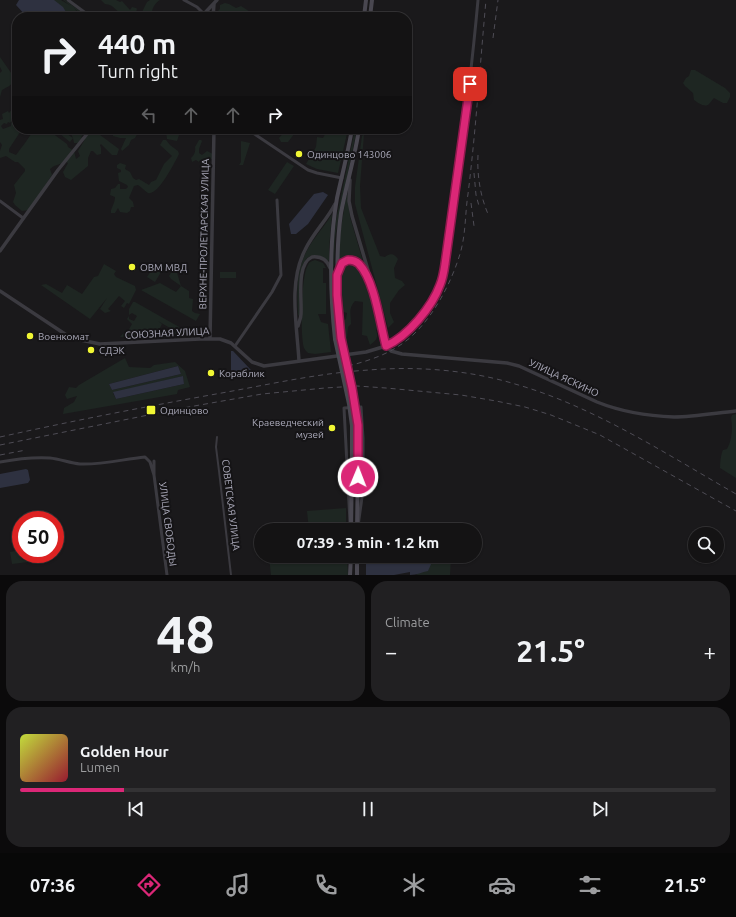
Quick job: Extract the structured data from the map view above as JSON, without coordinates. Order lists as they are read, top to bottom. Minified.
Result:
{"streets":{"street":["ВЕРХНЕ-ПРОЛЕТАРСКАЯ УЛИЦА","СОЮЗНАЯ УЛИЦА","УЛИЦА ЯСКИНО","СОВЕТСКАЯ УЛИЦА","УЛИЦА СВОБОДЫ"]},"crossings":[["ВЕРХНЕ-ПРОЛЕТАРСКАЯ УЛИЦА","СОЮЗНАЯ УЛИЦА"],["СОЮЗНАЯ УЛИЦА","УЛИЦА ЯСКИНО"]],"places":{"other":["Одинцово 143006","ОВМ МВД","Военкомат","СДЭК","Кораблик","Краеведческий музей"],"transit":["Одинцово"]},"page":{"turn":["440 m","Turn right"],"limit":"50","trip":"07:39 · 3 min · 1.2 km","tile":[["48","km/h"],"Climate"],"heat":["−","21.5°","+"],"song":["Golden Hour","Lumen"],"tabs":["07:36","21.5°"]}}
